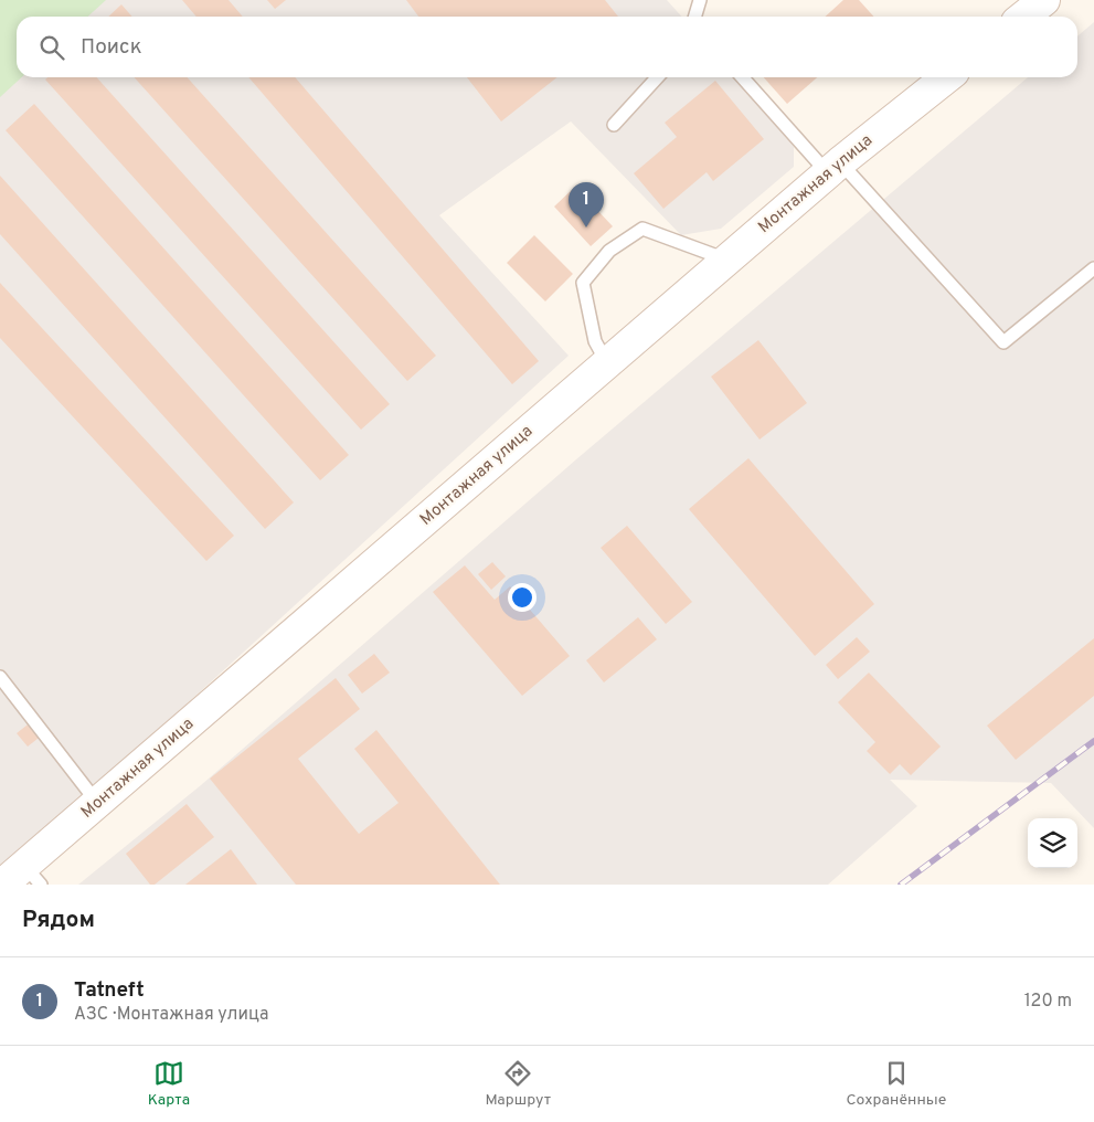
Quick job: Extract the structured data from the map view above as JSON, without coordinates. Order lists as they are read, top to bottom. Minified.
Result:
{"streets":{"street":["Монтажная улица"]},"page":{"search":"Поиск","pins":"1","heading":"Рядом","list":[{"mark":"1","name":"Tatneft","note":"АЗС · Монтажная улица","value":"120 m"}],"nav":["Карта","Маршрут","Сохранённые"]}}
